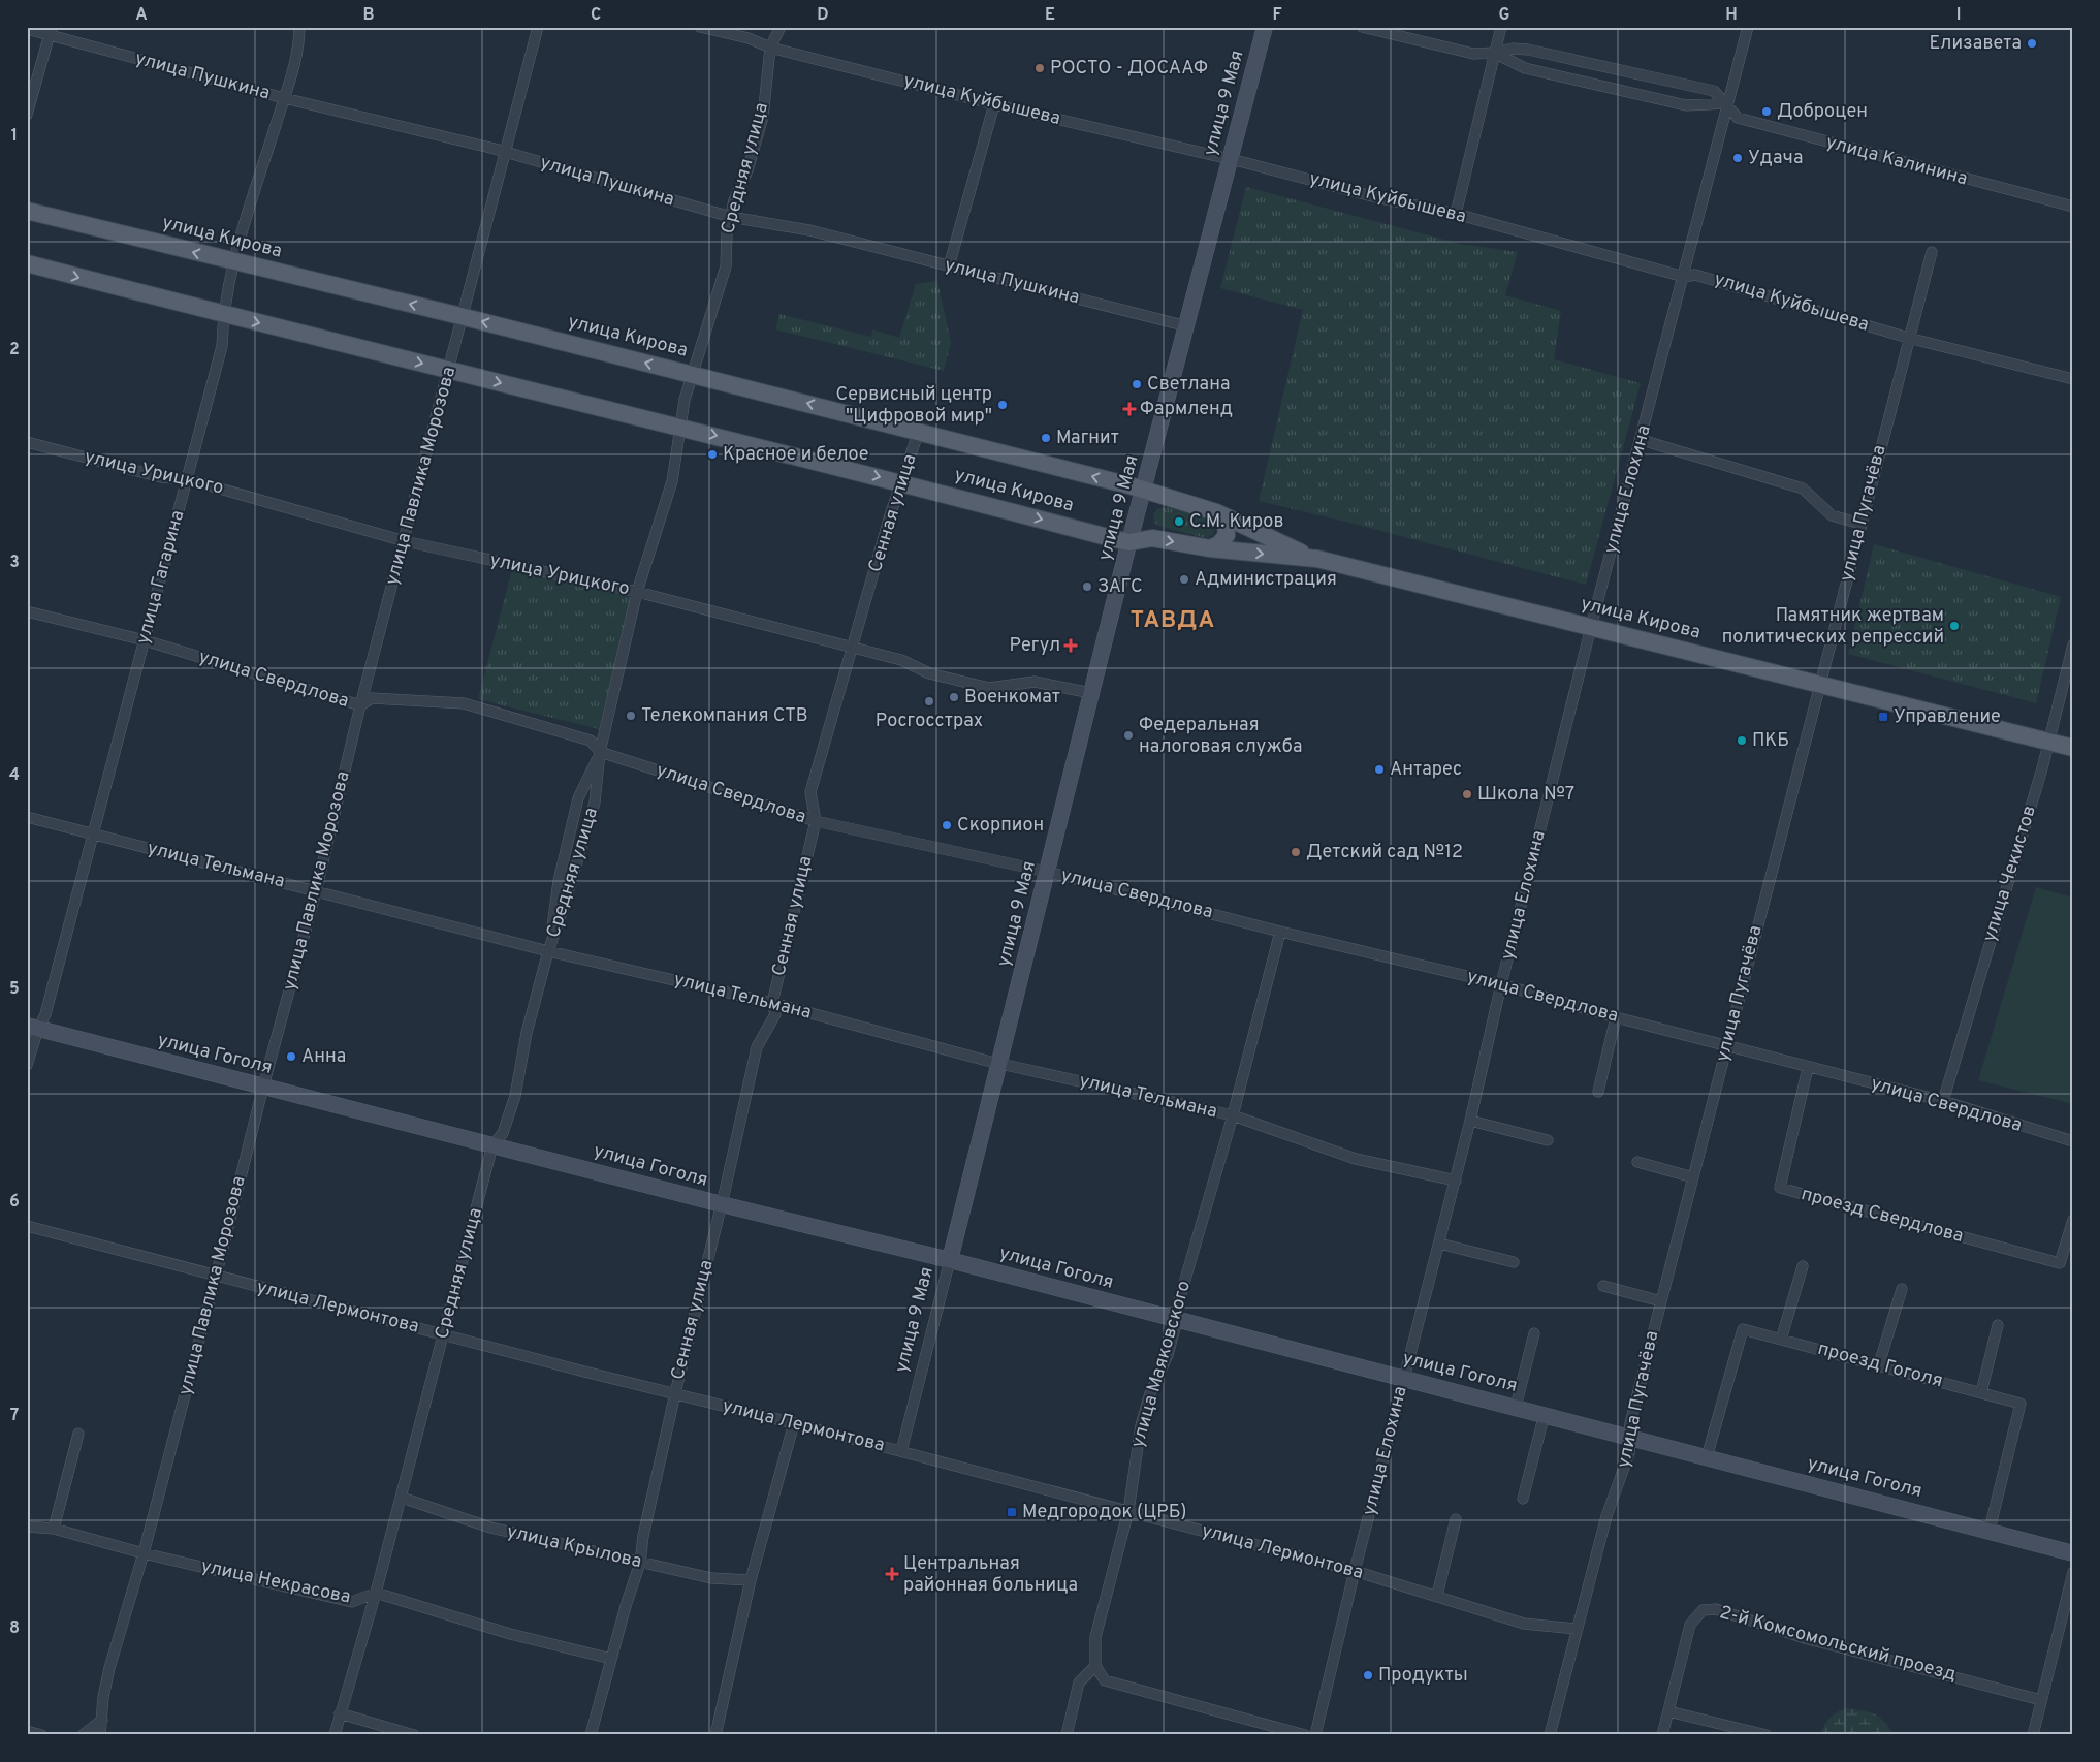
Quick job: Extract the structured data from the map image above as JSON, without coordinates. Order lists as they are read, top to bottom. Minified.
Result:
{"streets":{"main road":["улица Кирова"],"street":["улица Пушкина","улица Куйбышева","улица 9 Мая","улица Калинина","Средняя улица","улица Урицкого","улица Павлика Морозова","улица Елохина","Сенная улица","улица Пугачёва","улица Гагарина","улица Свердлова","улица Тельмана","улица Чекистов","улица Гоголя","проезд Свердлова","улица Лермонтова","улица Маяковского","проезд Гоголя","улица Крылова","улица Некрасова","2-й Комсомольский проезд"]},"crossings":[["улица Пушкина","улица 9 Мая"],["улица Пушкина","Средняя улица"],["улица Пушкина","улица Павлика Морозова"],["улица Пушкина","улица Гагарина"],["улица Куйбышева","улица 9 Мая"],["улица Куйбышева","Средняя улица"],["улица Куйбышева","улица Елохина"],["улица Куйбышева","улица Пугачёва"],["улица 9 Мая","улица Кирова"],["улица 9 Мая","улица Урицкого"],["улица 9 Мая","улица Свердлова"],["улица 9 Мая","улица Тельмана"],["улица 9 Мая","улица Гоголя"],["улица 9 Мая","улица Лермонтова"],["улица Калинина","улица Елохина"],["Средняя улица","улица Кирова"],["Средняя улица","улица Урицкого"],["Средняя улица","улица Свердлова"],["Средняя улица","улица Тельмана"],["Средняя улица","улица Гоголя"],["Средняя улица","улица Лермонтова"],["Средняя улица","улица Крылова"],["Средняя улица","улица Некрасова"],["улица Кирова","улица Павлика Морозова"],["улица Кирова","улица Елохина"],["улица Кирова","Сенная улица"],["улица Кирова","улица Пугачёва"],["улица Кирова","улица Гагарина"],["улица Кирова","улица Чекистов"],["улица Урицкого","улица Павлика Морозова"],["улица Урицкого","Сенная улица"],["улица Урицкого","улица Гагарина"],["улица Павлика Морозова","улица Свердлова"],["улица Павлика Морозова","улица Тельмана"],["улица Павлика Морозова","улица Гоголя"],["улица Павлика Морозова","улица Лермонтова"],["улица Павлика Морозова","улица Некрасова"],["улица Елохина","улица Свердлова"],["улица Елохина","улица Тельмана"],["улица Елохина","улица Гоголя"],["улица Елохина","улица Лермонтова"],["Сенная улица","улица Свердлова"],["Сенная улица","улица Тельмана"],["Сенная улица","улица Гоголя"],["Сенная улица","улица Лермонтова"],["Сенная улица","улица Крылова"],["Сенная улица","улица Некрасова"],["улица Пугачёва","улица Свердлова"],["улица Пугачёва","улица Гоголя"],["улица Пугачёва","улица Лермонтова"],["улица Гагарина","улица Свердлова"],["улица Гагарина","улица Тельмана"],["улица Гагарина","улица Гоголя"],["улица Свердлова","улица Чекистов"],["улица Свердлова","проезд Свердлова"],["улица Свердлова","улица Маяковского"],["улица Тельмана","улица Маяковского"],["улица Гоголя","улица Маяковского"],["улица Гоголя","проезд Гоголя"],["улица Лермонтова","улица Маяковского"]],"districts":["ТАВДА"],"places":{"other":["Елизавета","РОСТО - ДОСААФ","Доброцен","Удача","Светлана","Сервисный центр \"Цифровой мир\"","Магнит","Красное и белое","С.М. Киров","Администрация","ЗАГС","Памятник жертвам политических репрессий","Военкомат","Росгосстрах","Телекомпания СТВ","Федеральная налоговая служба","ПКБ","Антарес","Школа №7","Скорпион","Детский сад №12","Анна","Продукты"],"health":["Фармленд","Регул","Центральная районная больница"],"transit":["Управление","Медгородок (ЦРБ)"]},"grid":{"columns":["A","B","C","D","E","F","G","H","I"],"rows":["1","2","3","4","5","6","7","8"]}}
